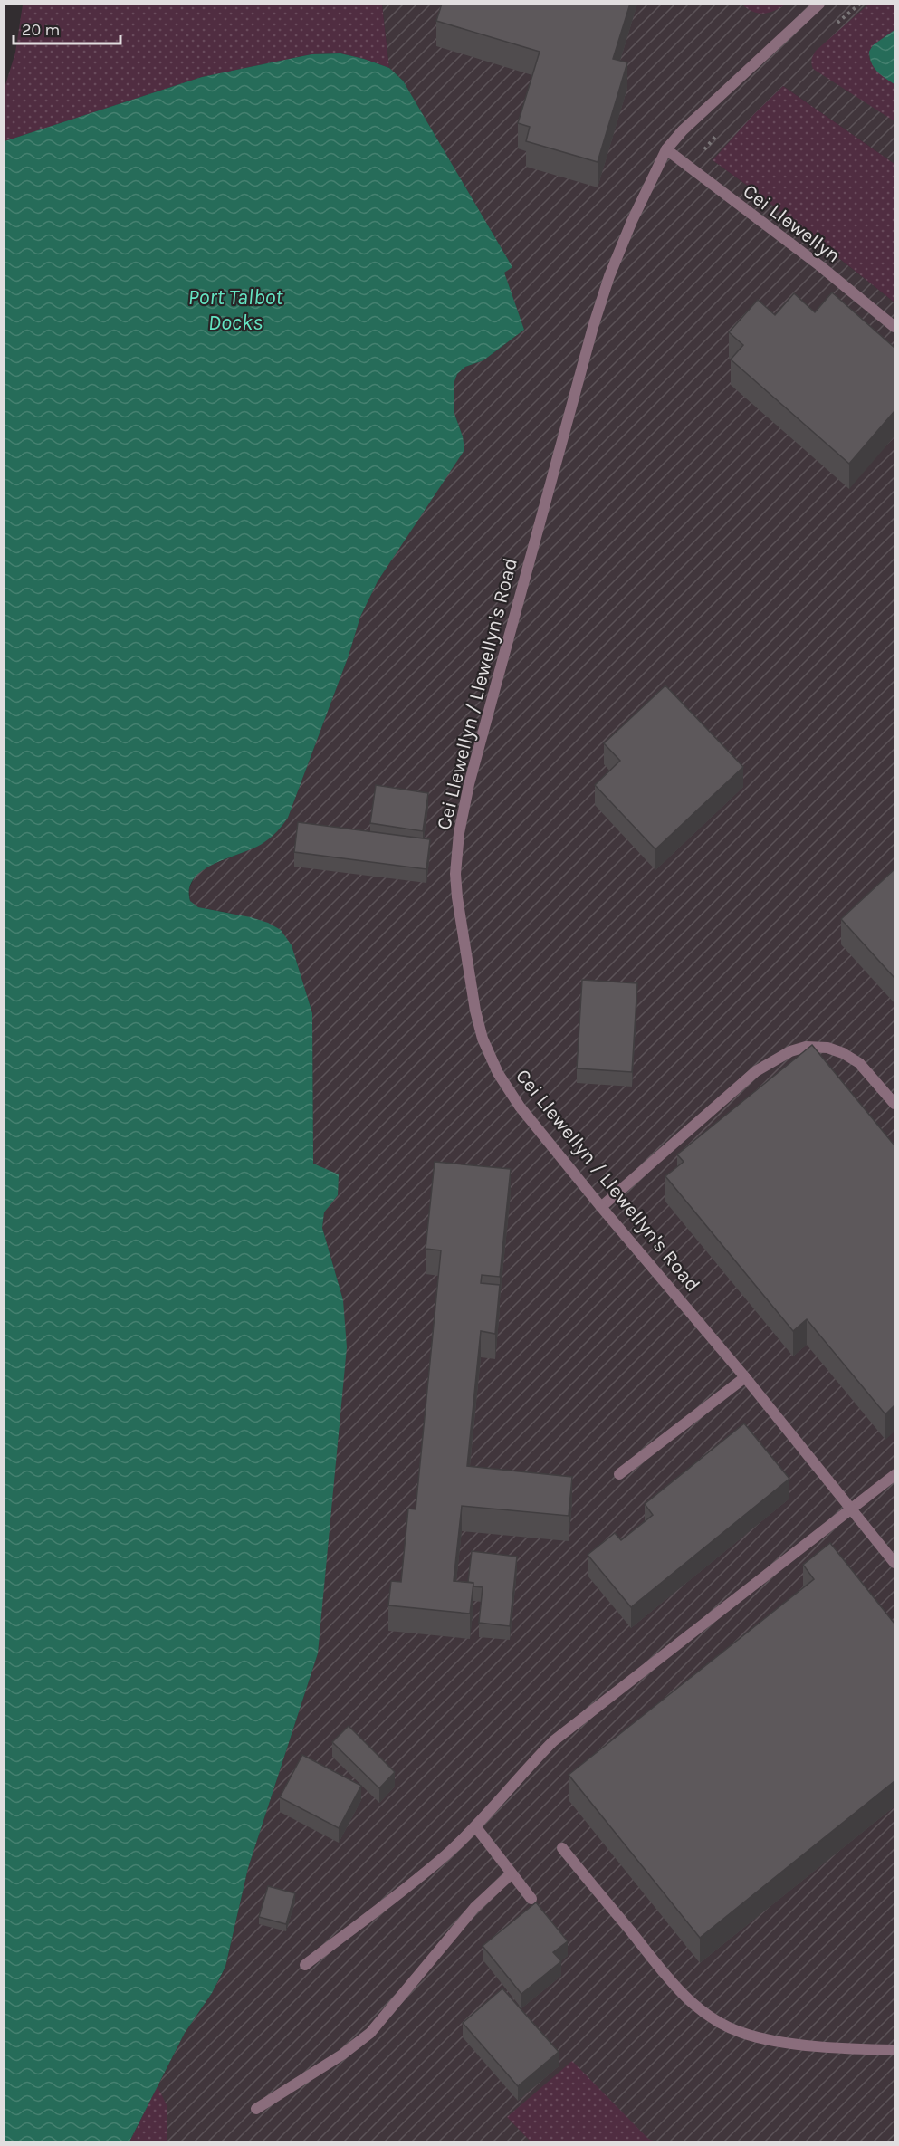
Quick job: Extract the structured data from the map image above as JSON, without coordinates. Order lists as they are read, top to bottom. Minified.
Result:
{"streets":{"street":["Cei Llewellyn","Cei Llewellyn / Llewellyn's Road"]},"crossings":[["Cei Llewellyn","Cei Llewellyn / Llewellyn's Road"]],"water":["Port Talbot Docks"],"scale_bar":"20 m"}
